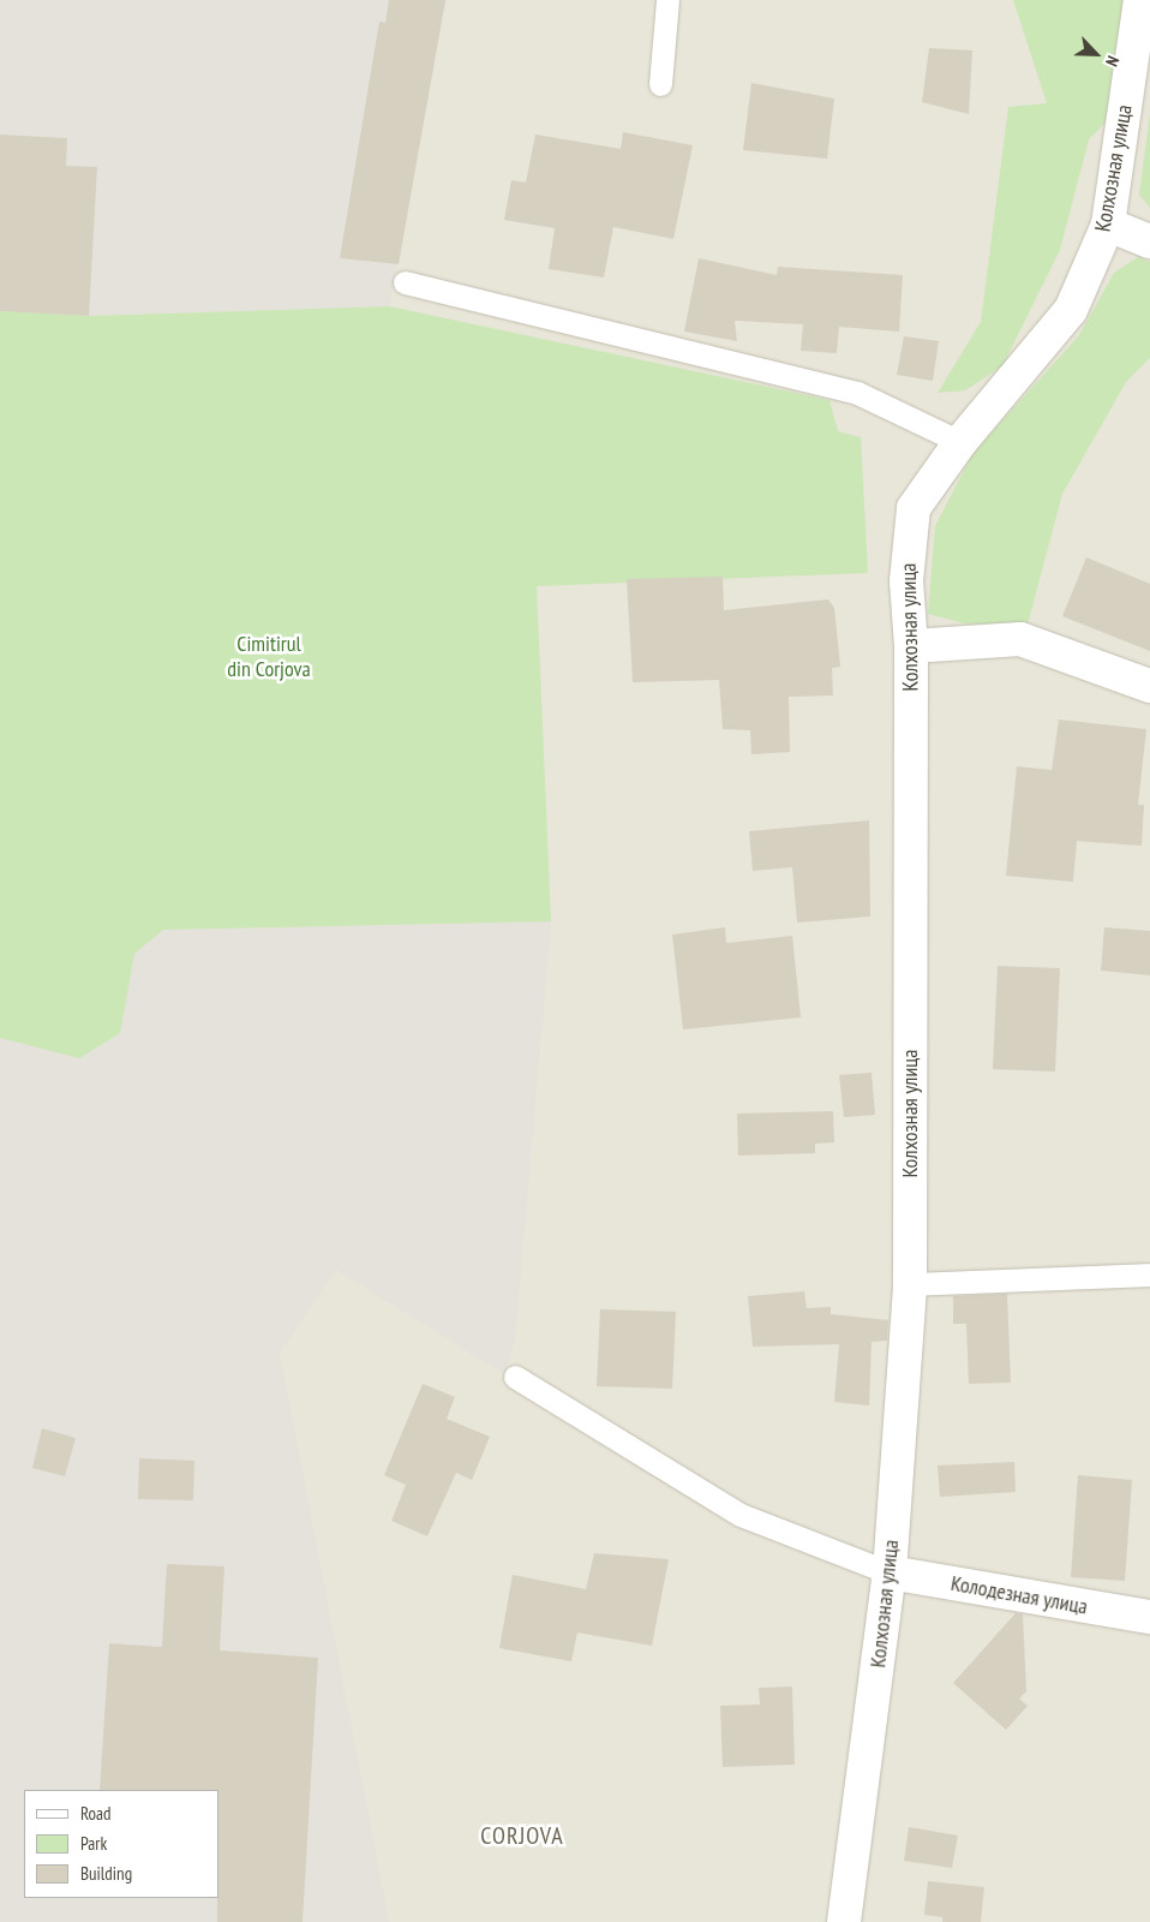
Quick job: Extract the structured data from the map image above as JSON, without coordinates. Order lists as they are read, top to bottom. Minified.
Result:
{"streets":{"street":["Колхозная улица","Колодезная улица"]},"crossings":[["Колхозная улица","Колодезная улица"]],"districts":["CORJOVA"],"parks":["Cimitirul din Corjova"],"legend":["Road","Park","Building"],"north":"bottom right"}
